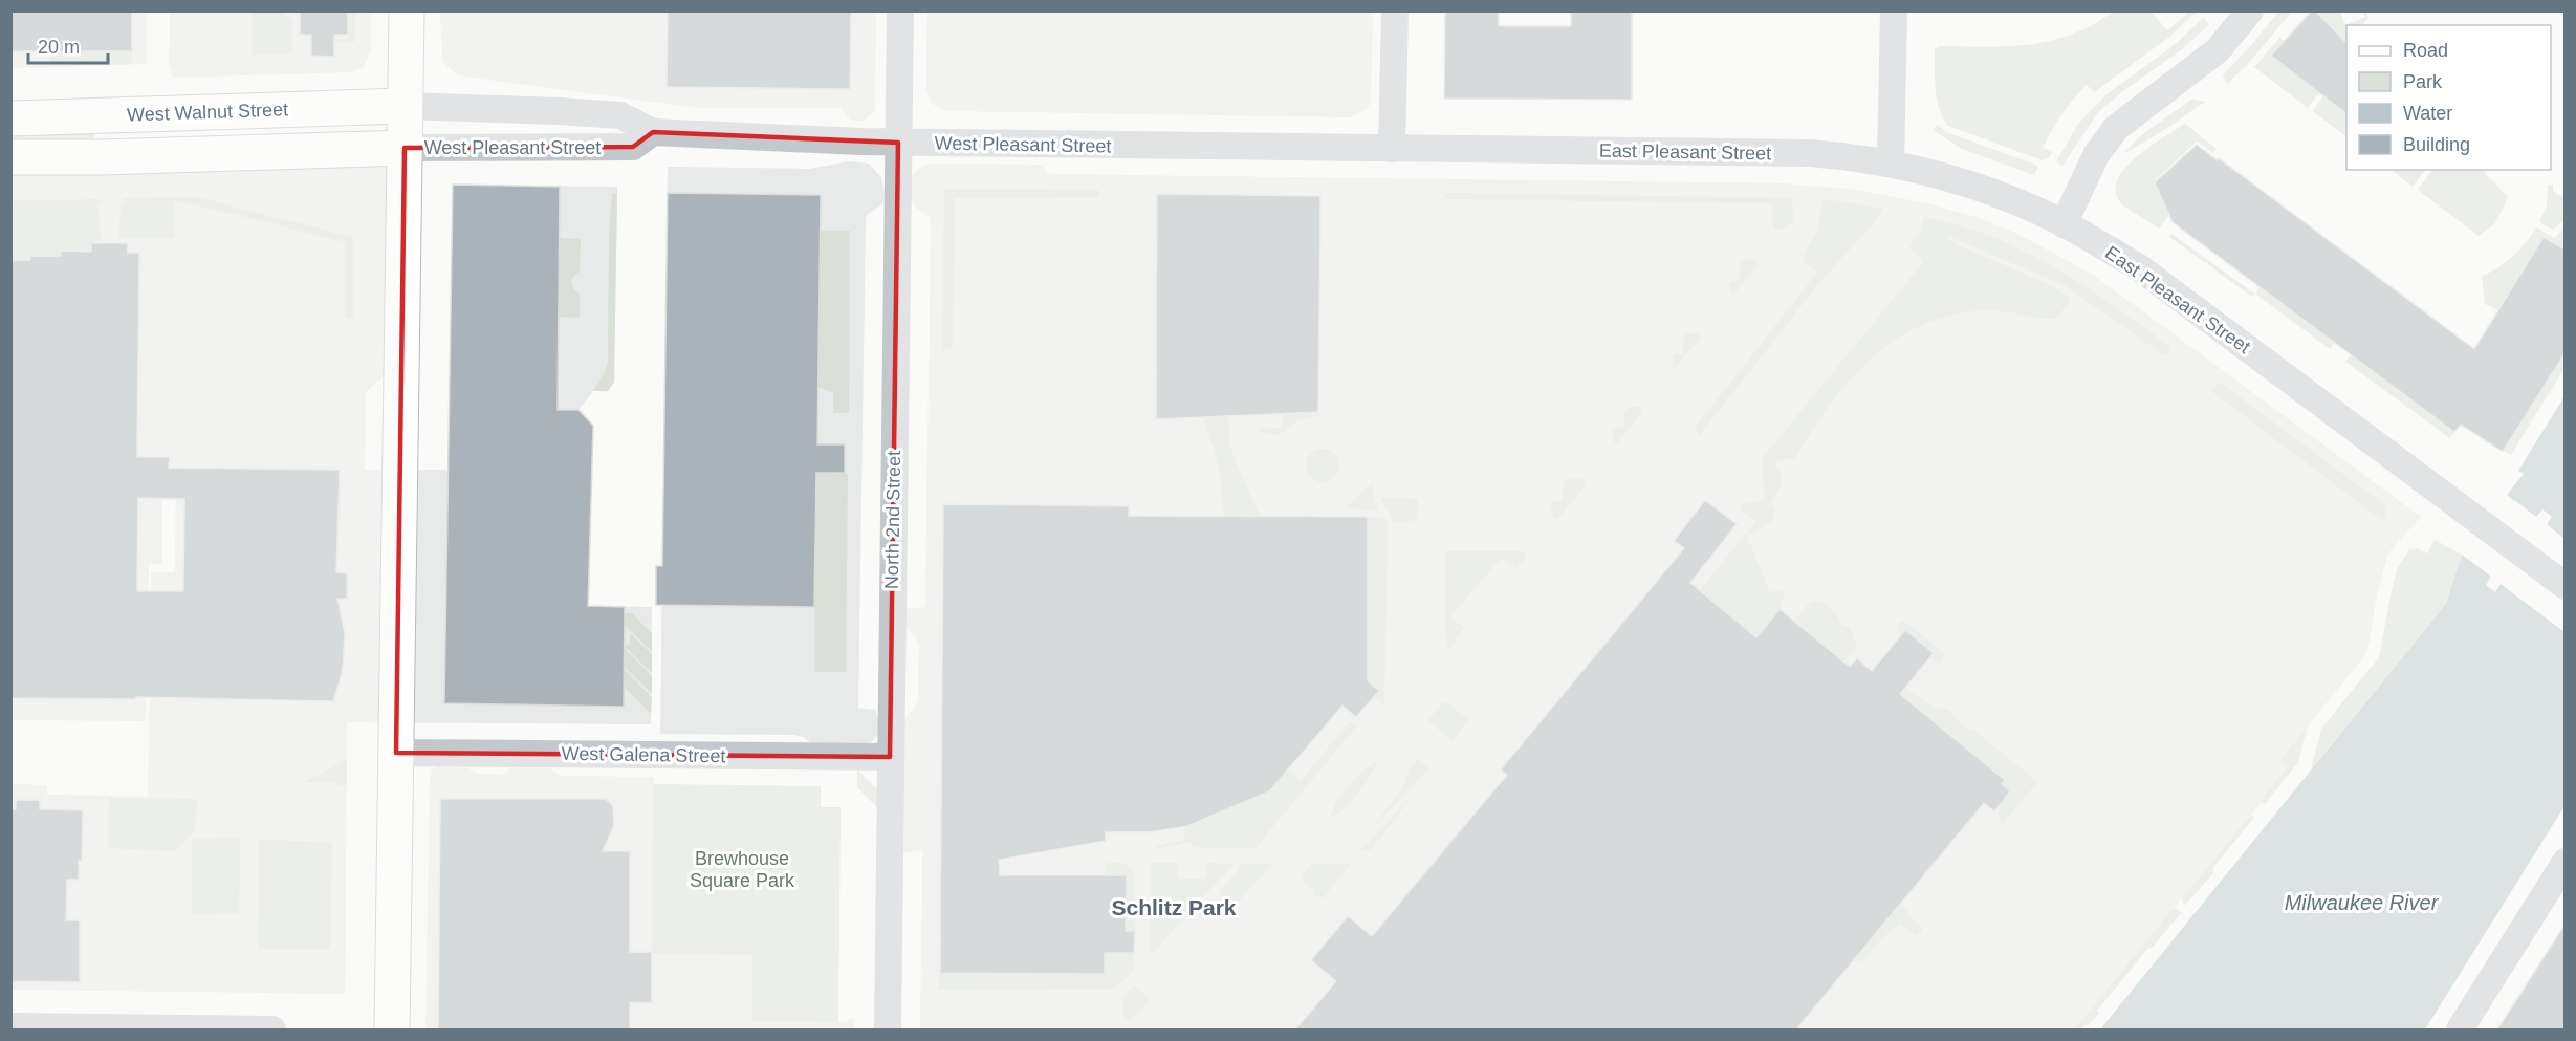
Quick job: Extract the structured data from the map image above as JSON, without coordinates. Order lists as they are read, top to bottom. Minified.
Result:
{"streets":{"main road":["West Walnut Street"],"street":["West Pleasant Street","East Pleasant Street","North 2nd Street","West Galena Street"]},"crossings":[["West Walnut Street","West Pleasant Street"],["West Pleasant Street","East Pleasant Street"],["West Pleasant Street","North 2nd Street"],["North 2nd Street","West Galena Street"]],"districts":["Schlitz Park"],"water":["Milwaukee River"],"parks":["Brewhouse Square Park"],"legend":["Road","Park","Water","Building"],"scale_bar":"20 m"}
